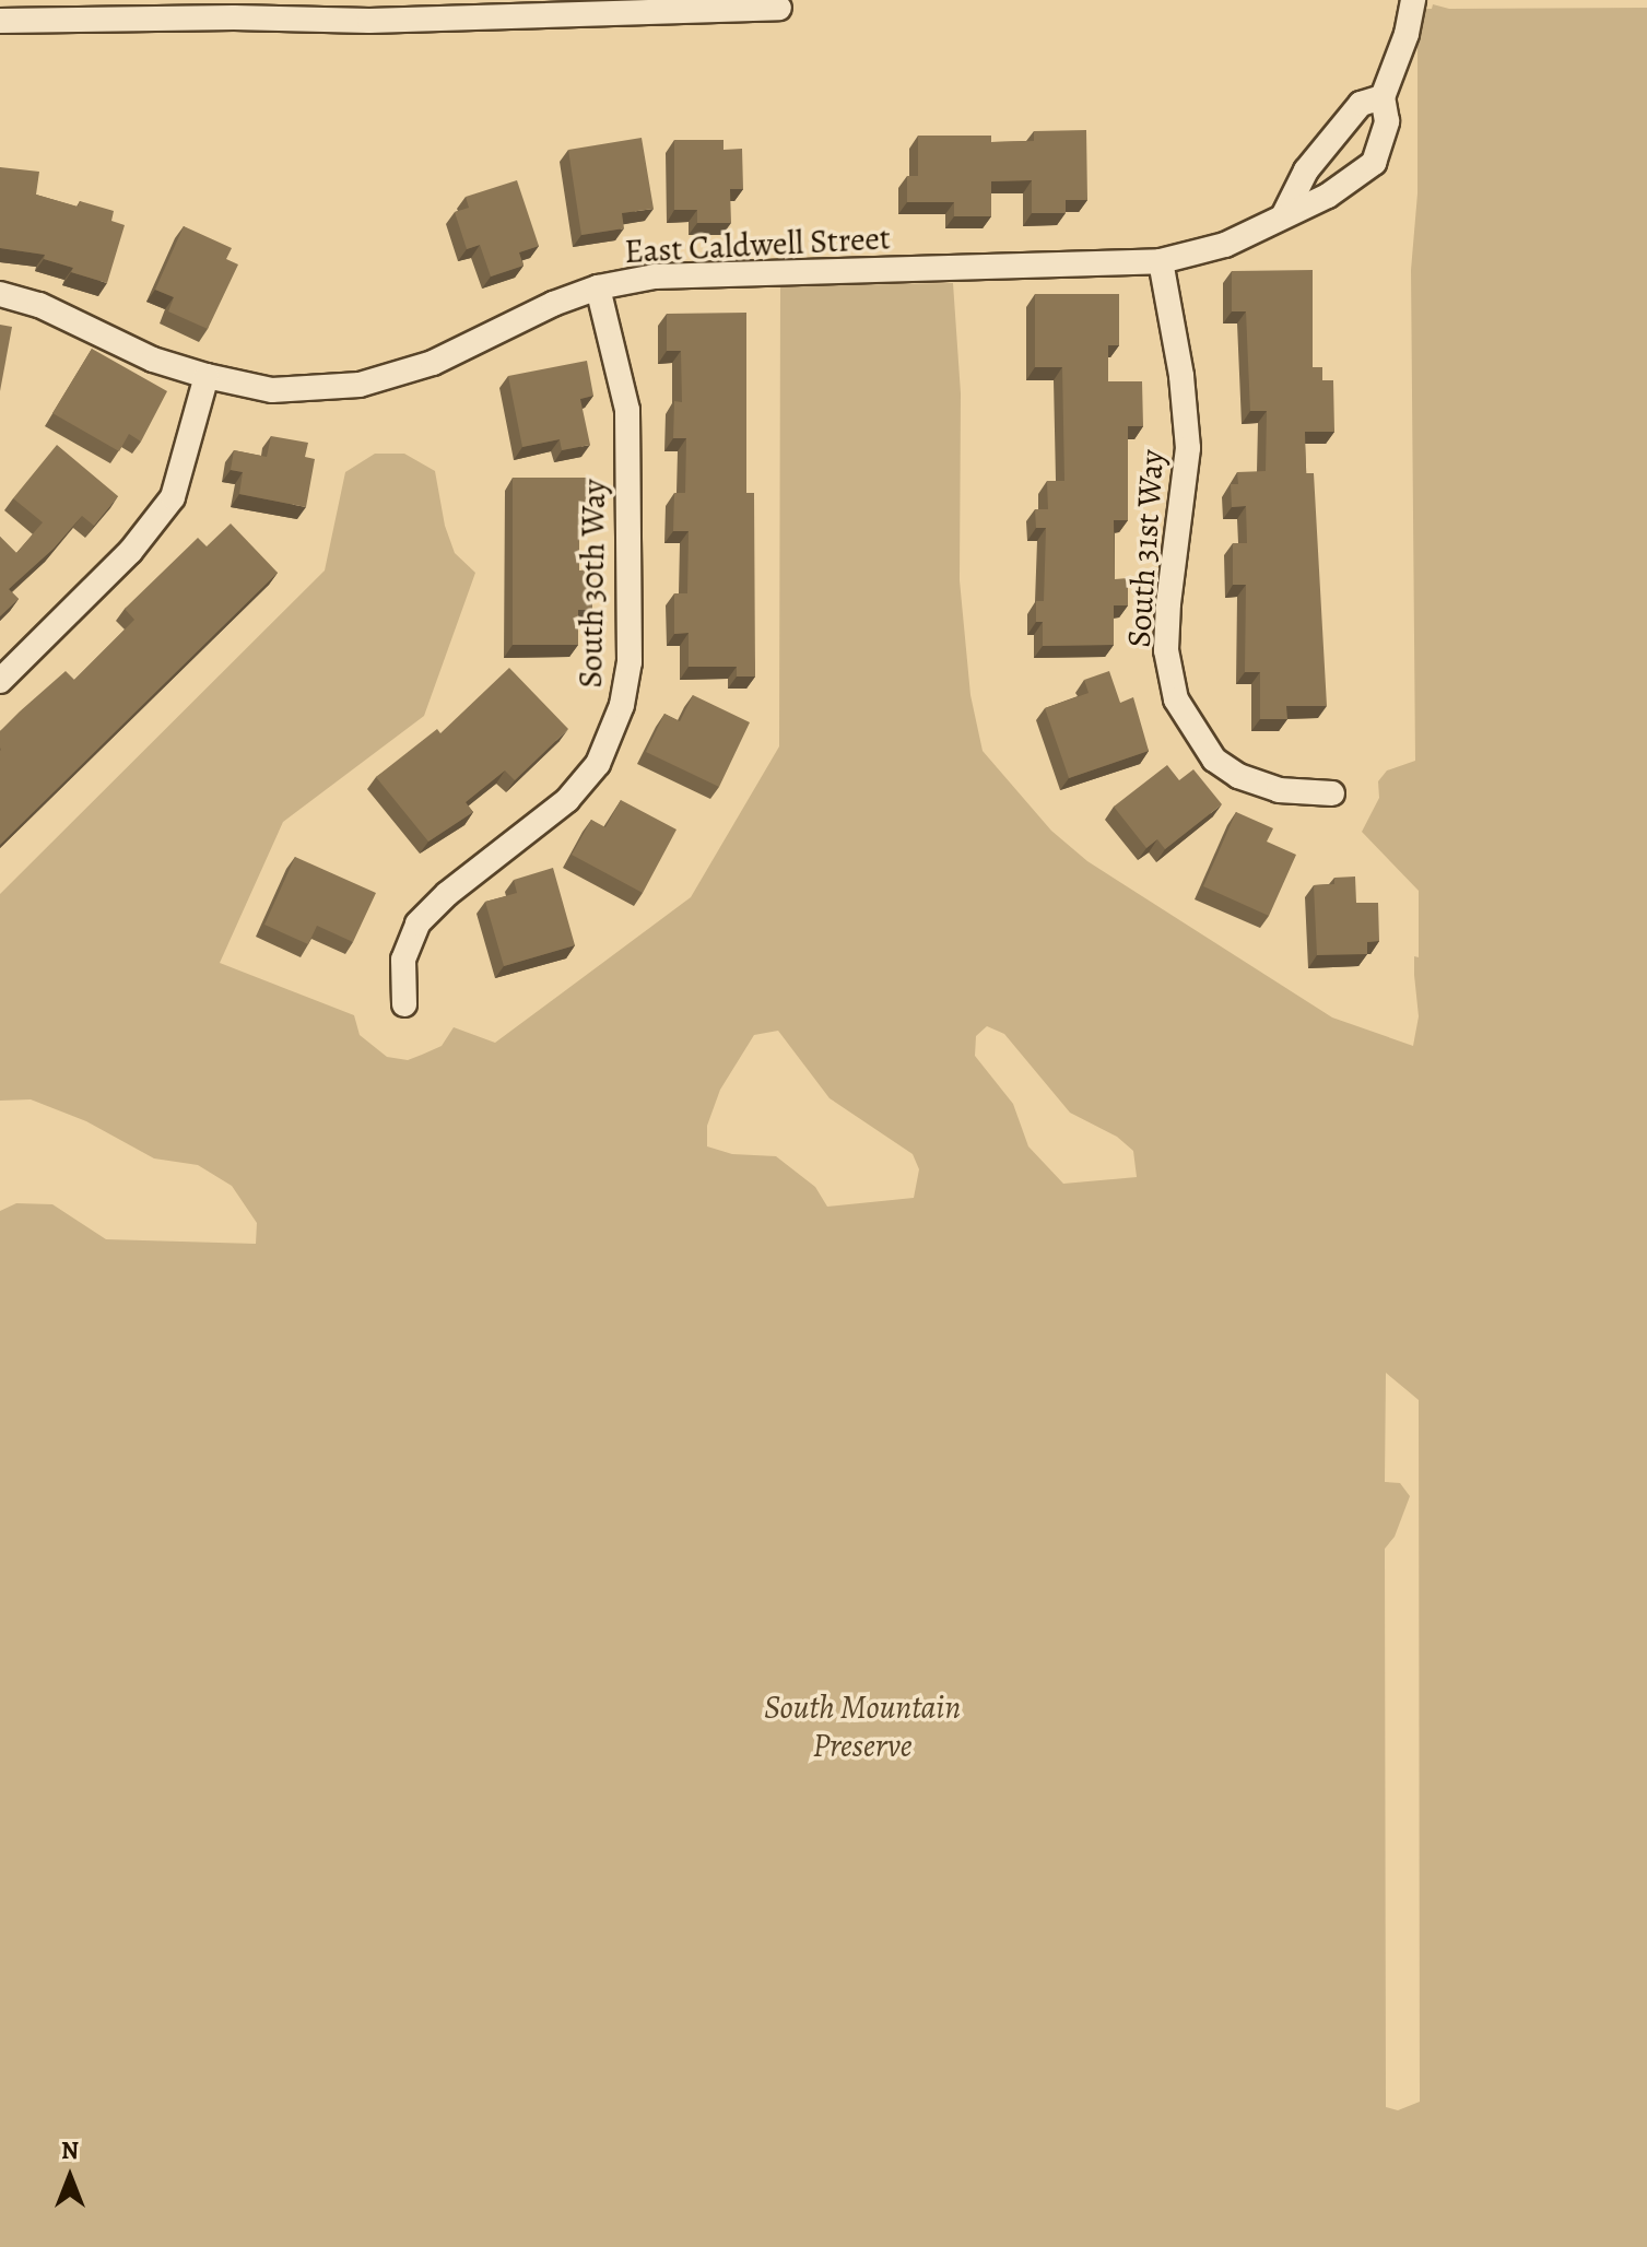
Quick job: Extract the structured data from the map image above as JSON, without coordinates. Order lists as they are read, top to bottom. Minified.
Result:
{"streets":{"street":["East Caldwell Street","South 31st Way","South 30th Way"]},"crossings":[["East Caldwell Street","South 31st Way"],["East Caldwell Street","South 30th Way"]],"parks":["South Mountain Preserve"],"north":"top"}
